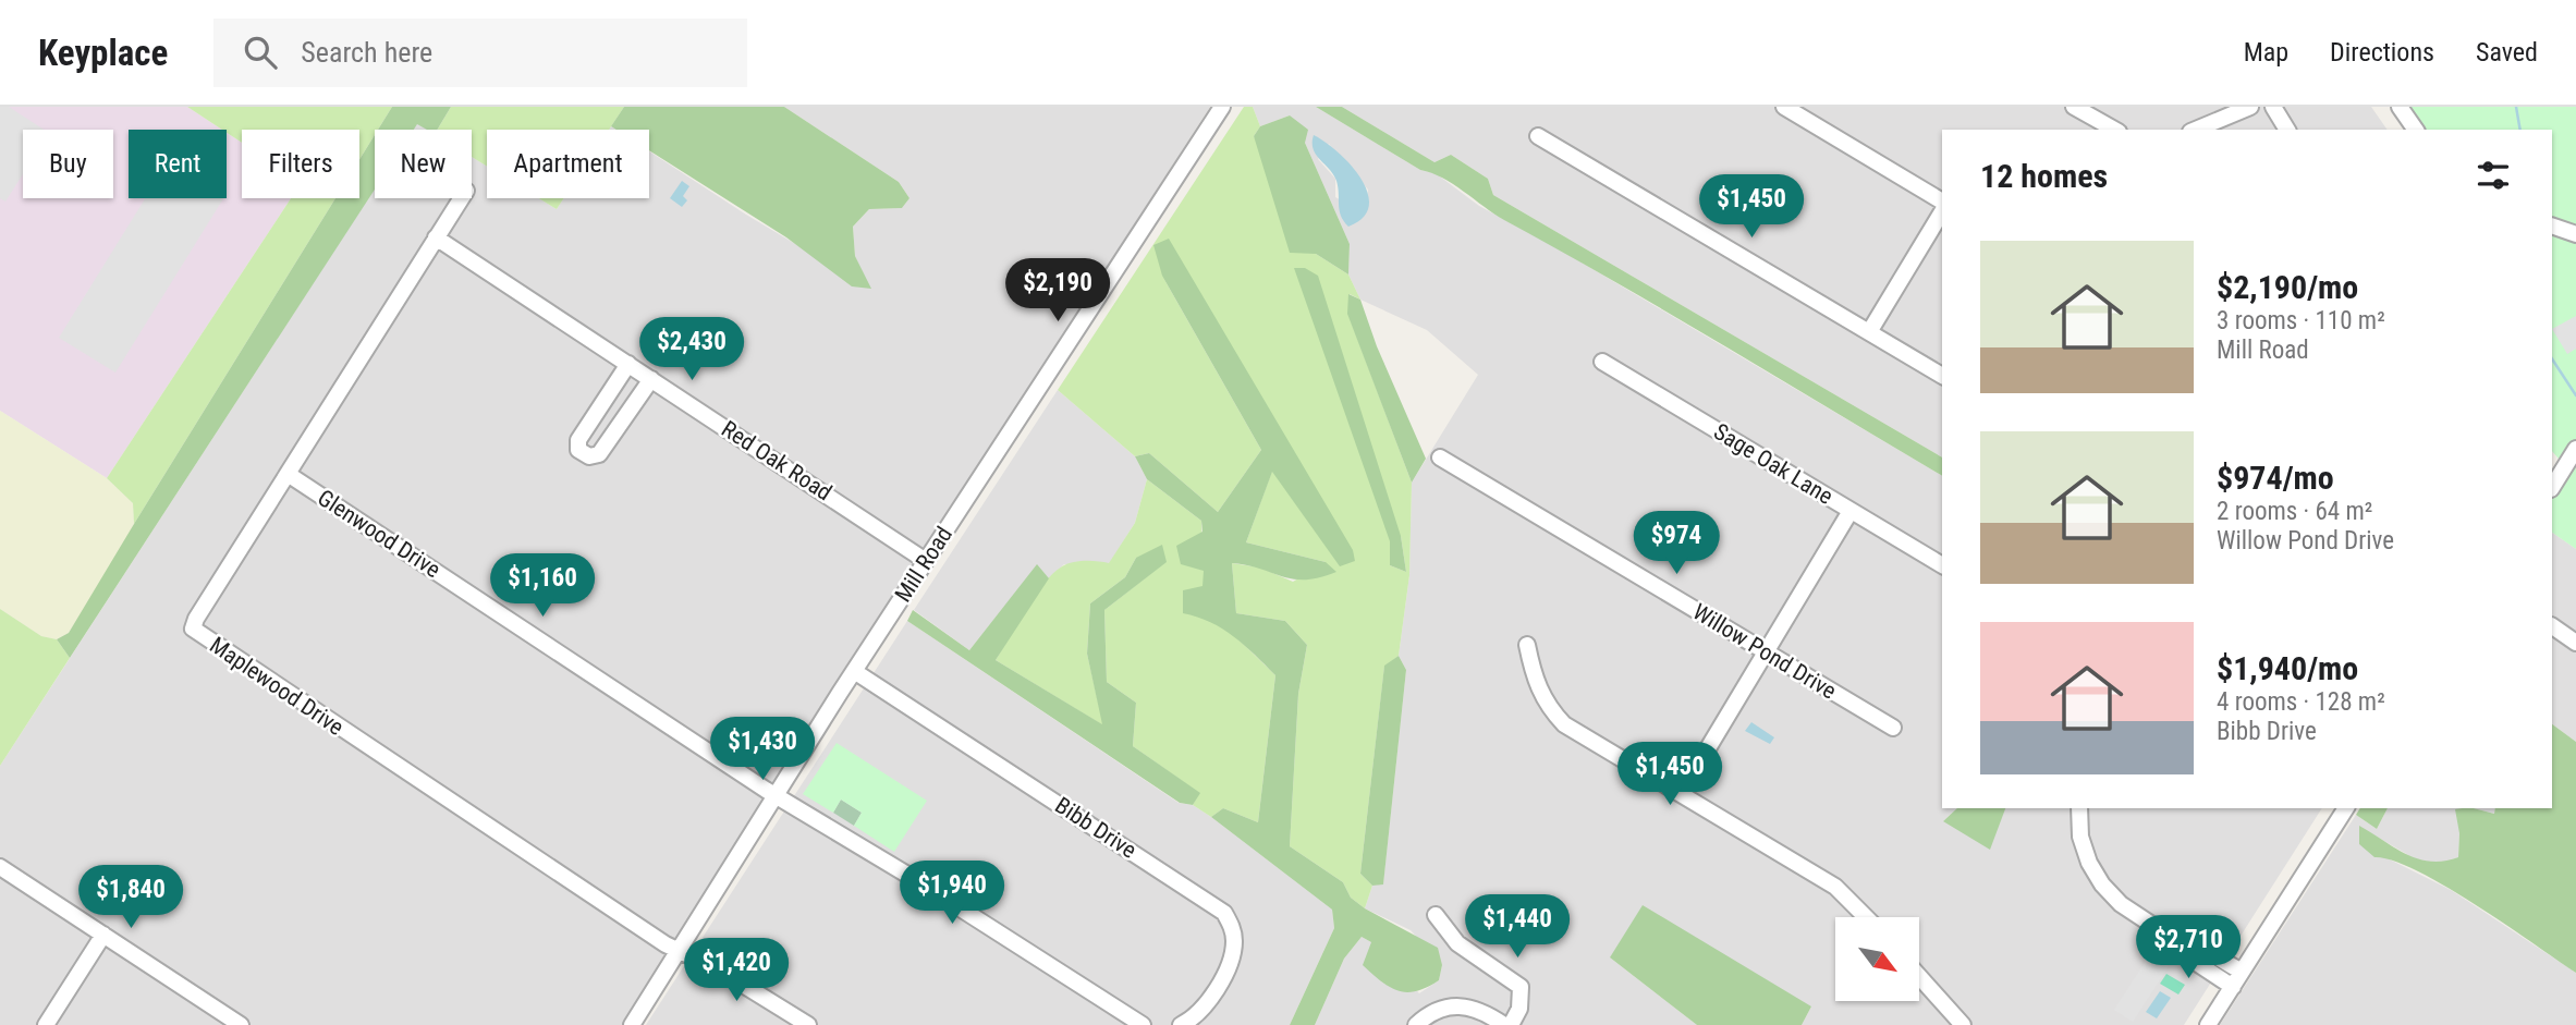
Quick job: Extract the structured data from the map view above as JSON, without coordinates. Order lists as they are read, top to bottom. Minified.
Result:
{"streets":{"street":["Red Oak Road","Sage Oak Lane","Glenwood Drive","Mill Road","Willow Pond Drive","Maplewood Drive","Bibb Drive"]},"crossings":[["Red Oak Road","Mill Road"],["Red Oak Road","Maplewood Drive"],["Glenwood Drive","Mill Road"],["Glenwood Drive","Maplewood Drive"],["Mill Road","Maplewood Drive"],["Mill Road","Bibb Drive"]],"north":"bottom right","page":{"header":"Keyplace","search":"Search here","nav":["Map","Directions","Saved"],"chip":["Buy","Rent","Filters","New","Apartment"],"heading":"12 homes","price":["$1,450","$2,190","$2,430","$974","$1,160","$1,430","$1,450","$1,940","$1,840","$1,440","$2,710","$1,420"],"list":[{"name":"$2,190/mo","note":"3 rooms · 110 m² · Mill Road"},{"name":"$974/mo","note":"2 rooms · 64 m² · Willow Pond Drive"},{"name":"$1,940/mo","note":"4 rooms · 128 m² · Bibb Drive"}]}}
